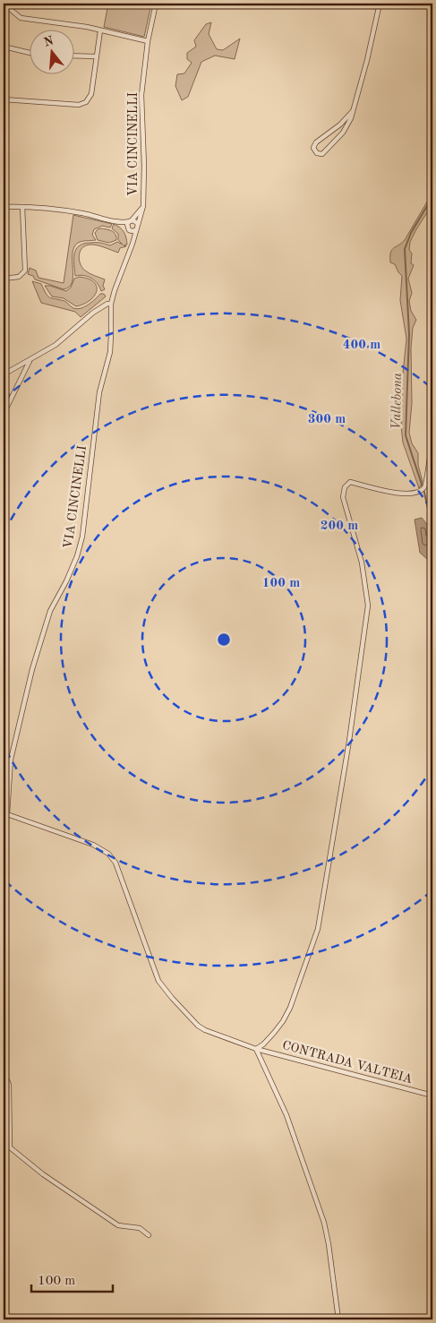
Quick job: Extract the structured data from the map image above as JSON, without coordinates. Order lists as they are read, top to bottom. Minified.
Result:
{"streets":{"street":["VIA CINCINELLI","CONTRADA VALTEIA"]},"crossings":[["VIA CINCINELLI","CONTRADA VALTEIA"]],"water":["Vallebona"],"scale_bar":"100 m","north":"top","rings":["400 m","300 m","200 m","100 m"]}
